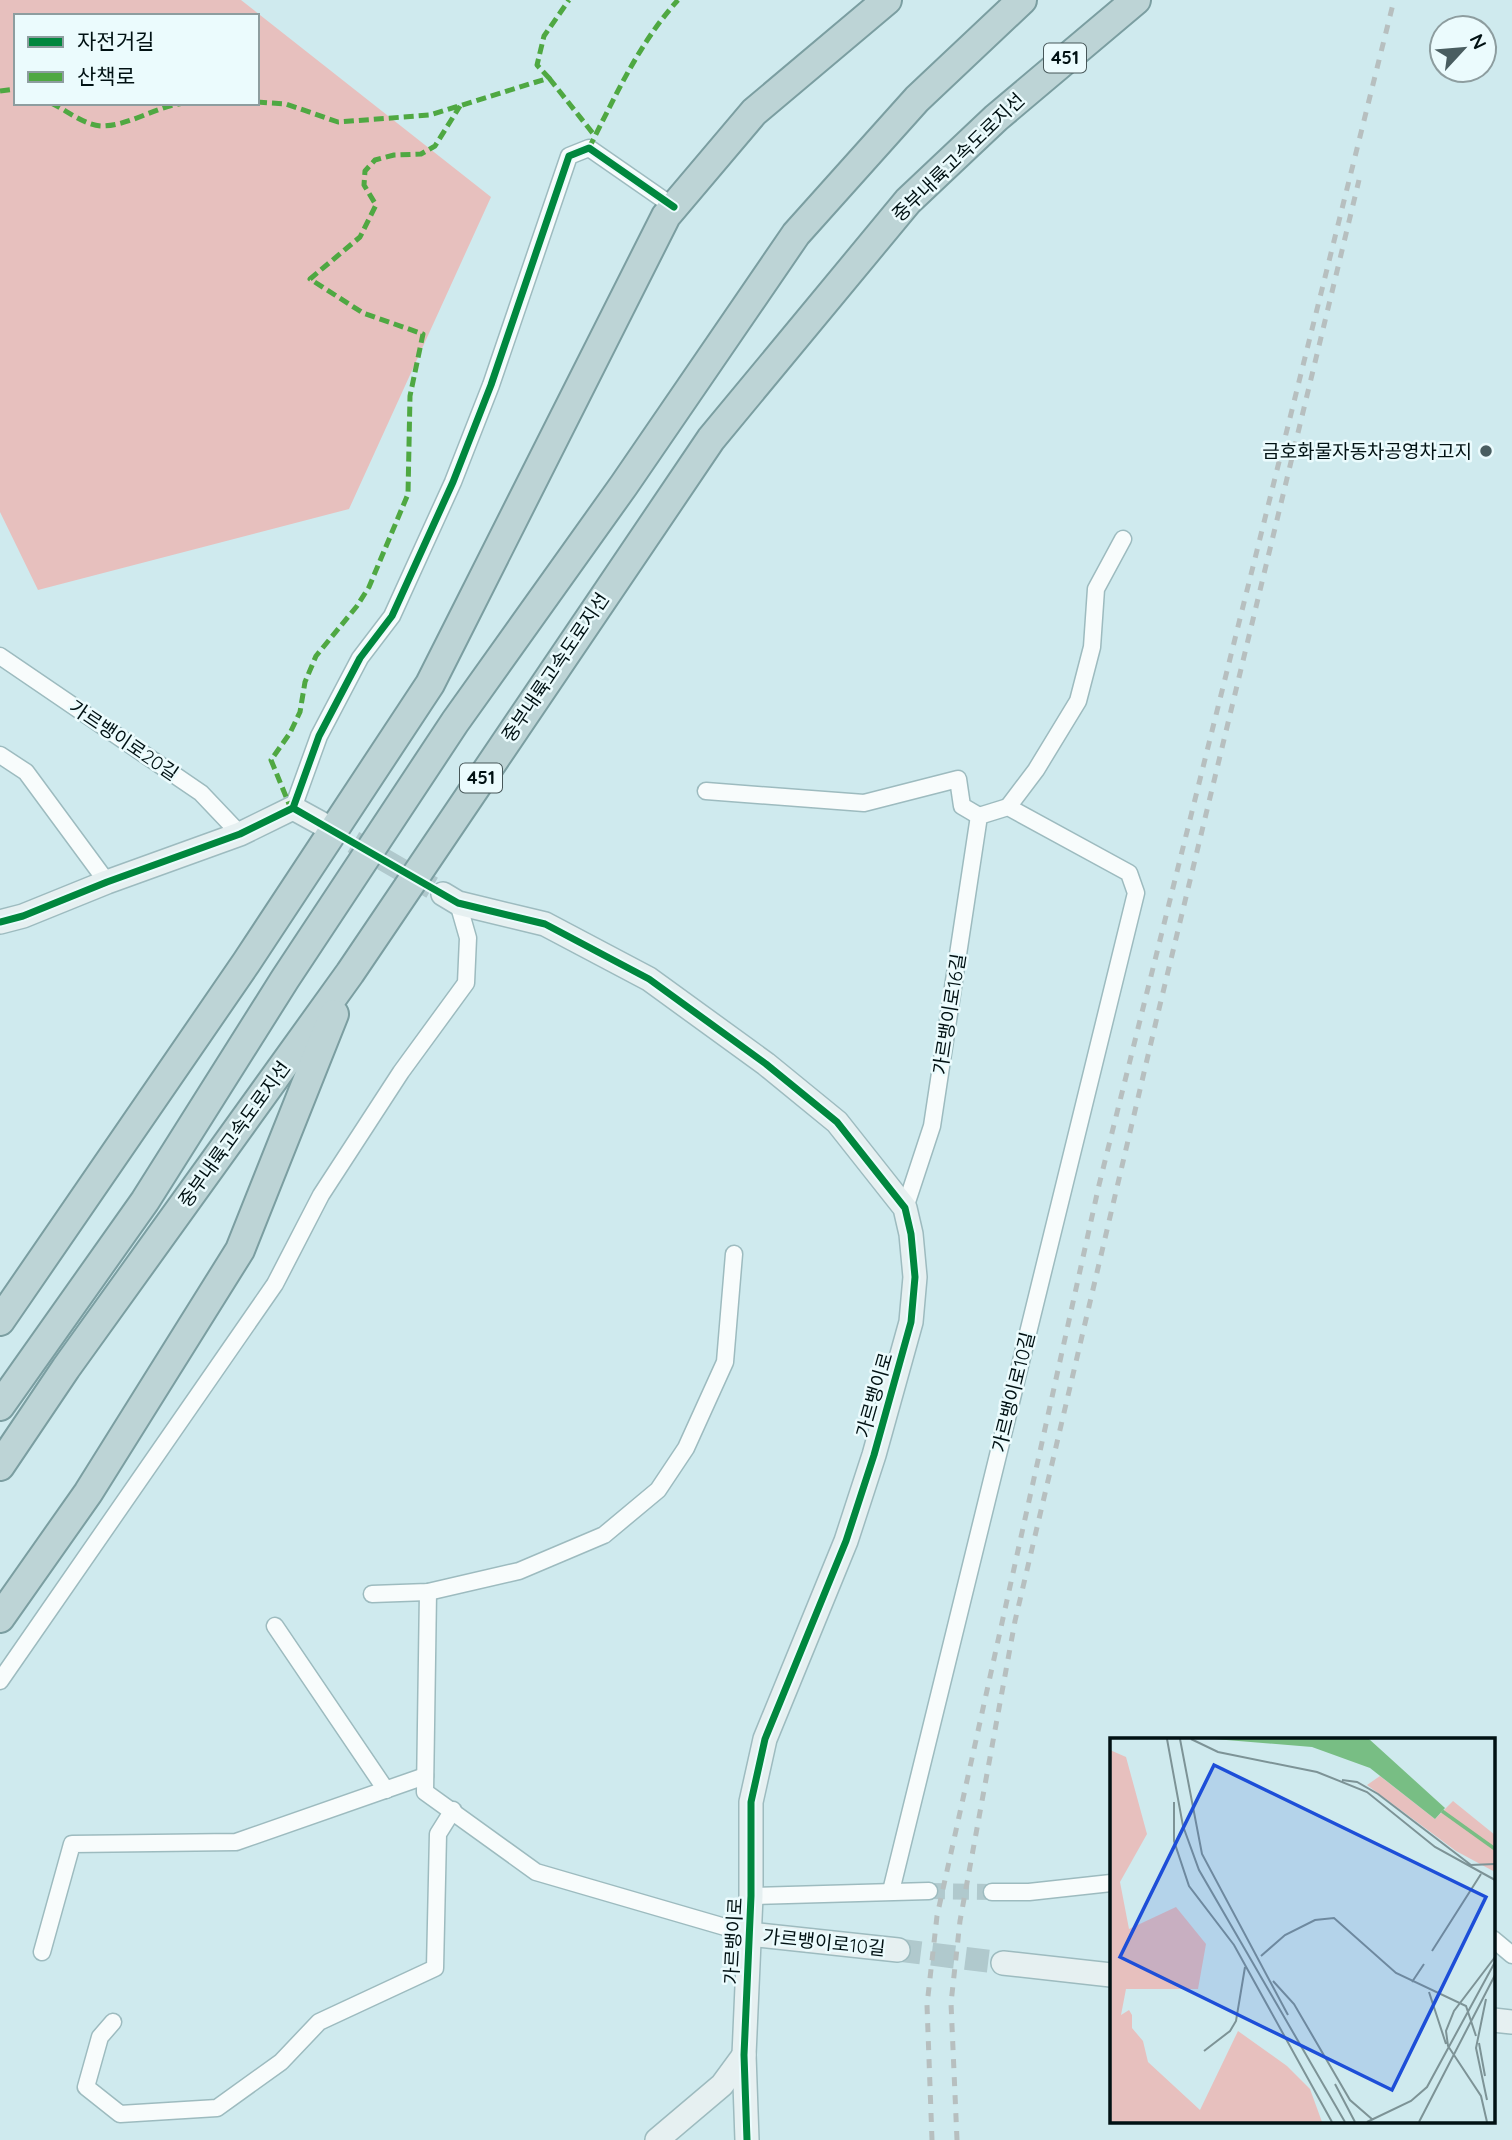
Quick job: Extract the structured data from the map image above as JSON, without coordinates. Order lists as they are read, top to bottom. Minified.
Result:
{"streets":{"highway":["451","중부내륙고속도로지선"],"street":["가르뱅이로20길","가르뱅이로16길","가르뱅이로10길","가르뱅이로"]},"crossings":[["가르뱅이로16길","가르뱅이로"],["가르뱅이로10길","가르뱅이로"]],"places":["금호화물자동차공영차고지"],"legend":["자전거길","산책로"],"north":"top right"}
